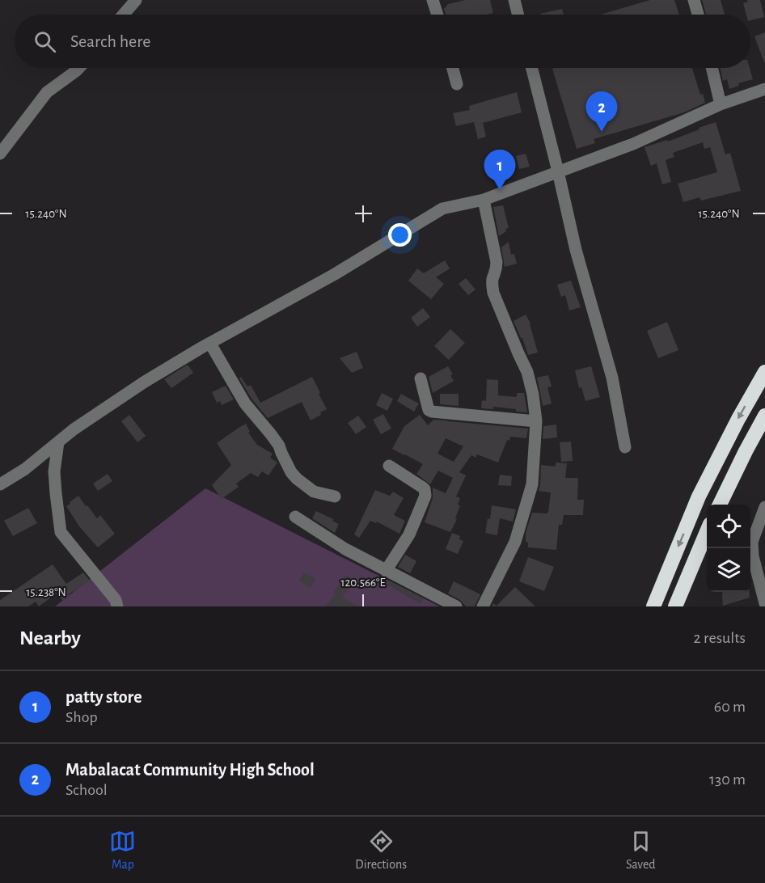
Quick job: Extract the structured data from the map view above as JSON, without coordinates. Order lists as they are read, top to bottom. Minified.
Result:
{"page":{"search":"Search here","pins":["2","1"],"heading":["Nearby","2 results"],"list":[{"mark":"1","name":"patty store","note":"Shop","value":"60 m"},{"mark":"2","name":"Mabalacat Community High School","note":"School","value":"130 m"}],"nav":["Map","Directions","Saved"]},"coordinates":["15.240°N","120.566°E","15.238°N"]}
